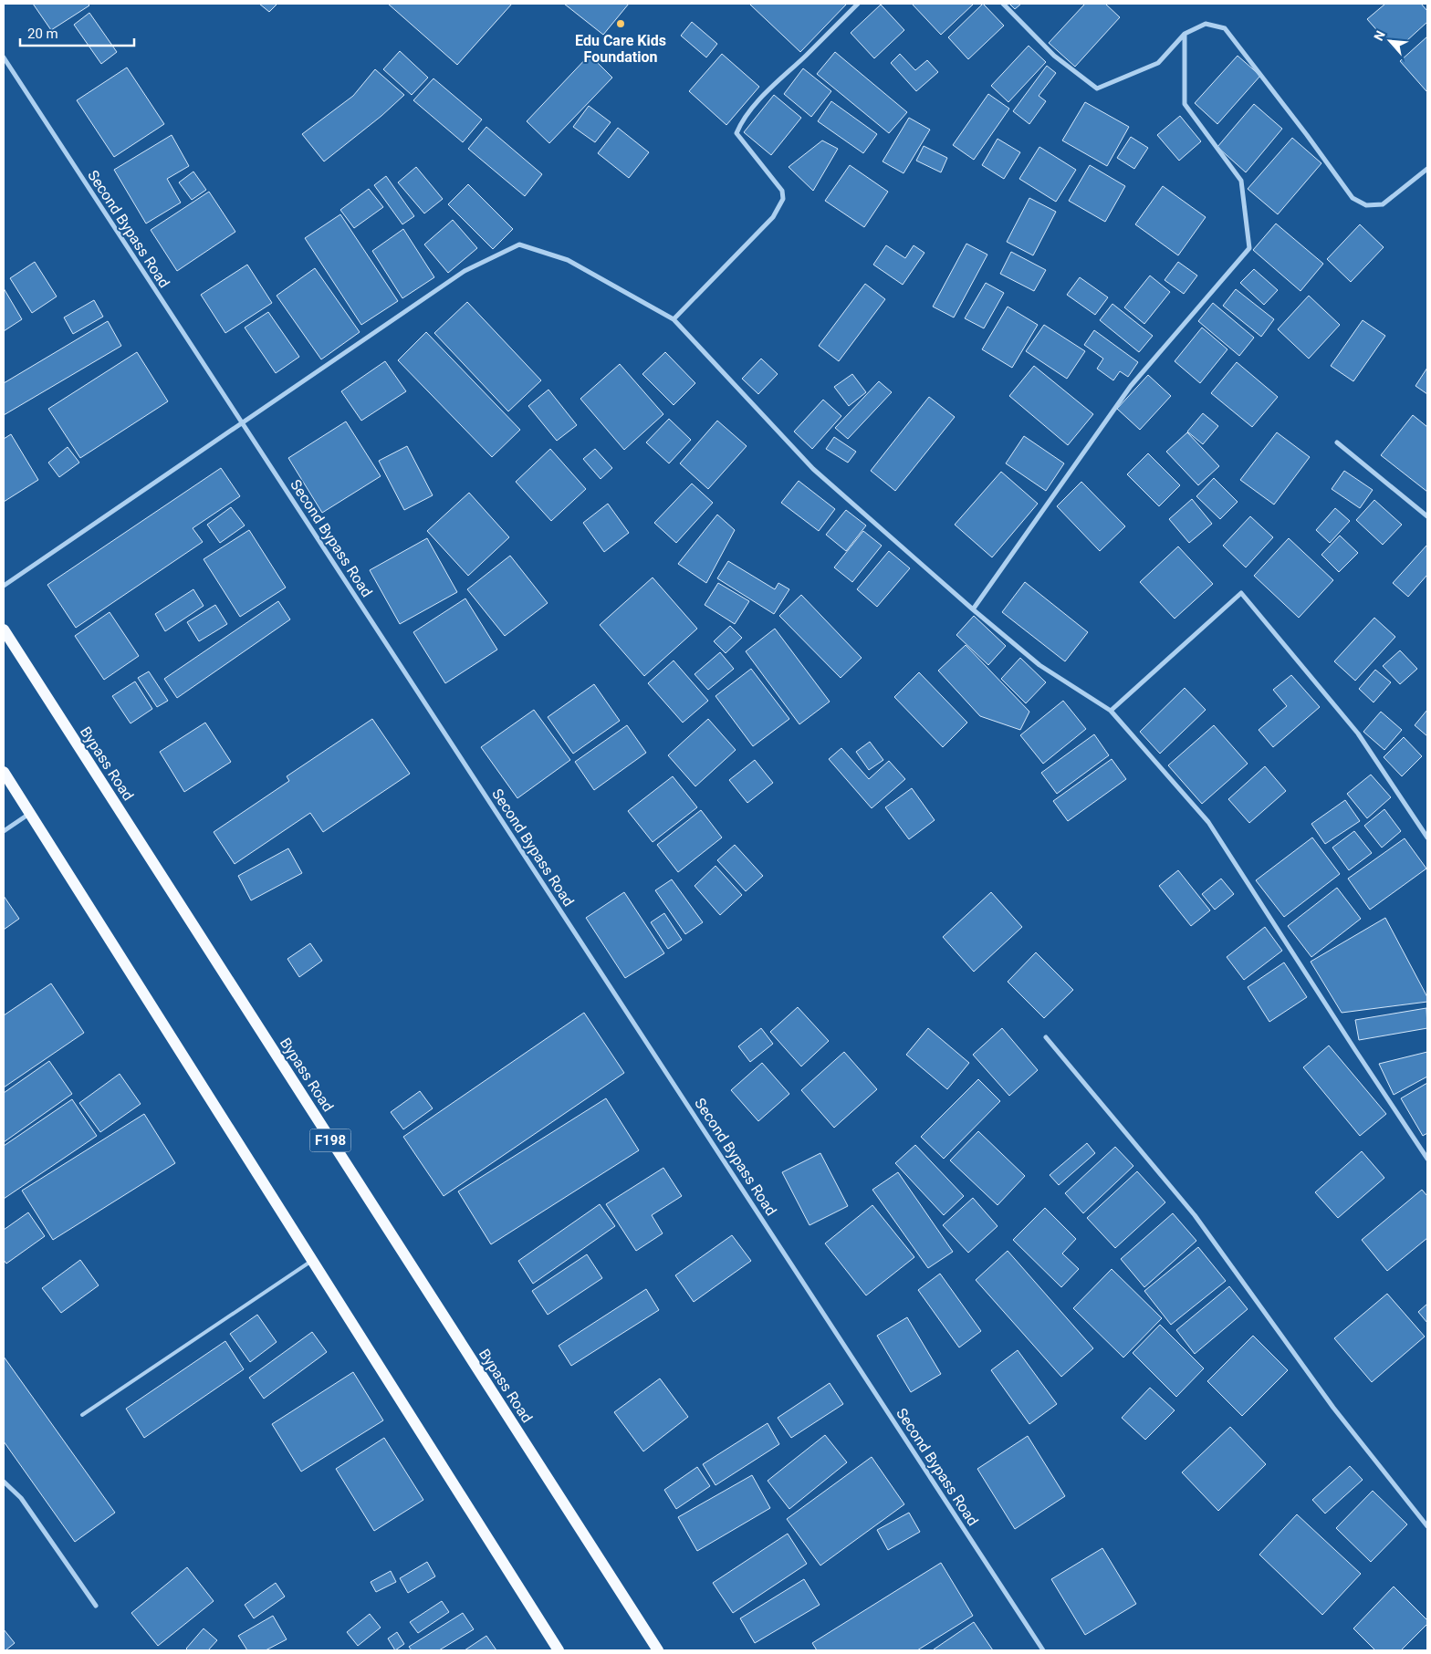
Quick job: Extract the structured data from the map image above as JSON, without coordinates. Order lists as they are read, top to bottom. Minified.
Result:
{"streets":{"main road":["Bypass Road","F198"],"street":["Second Bypass Road"]},"places":["Edu Care Kids Foundation"],"scale_bar":"20 m","north":"top left"}
